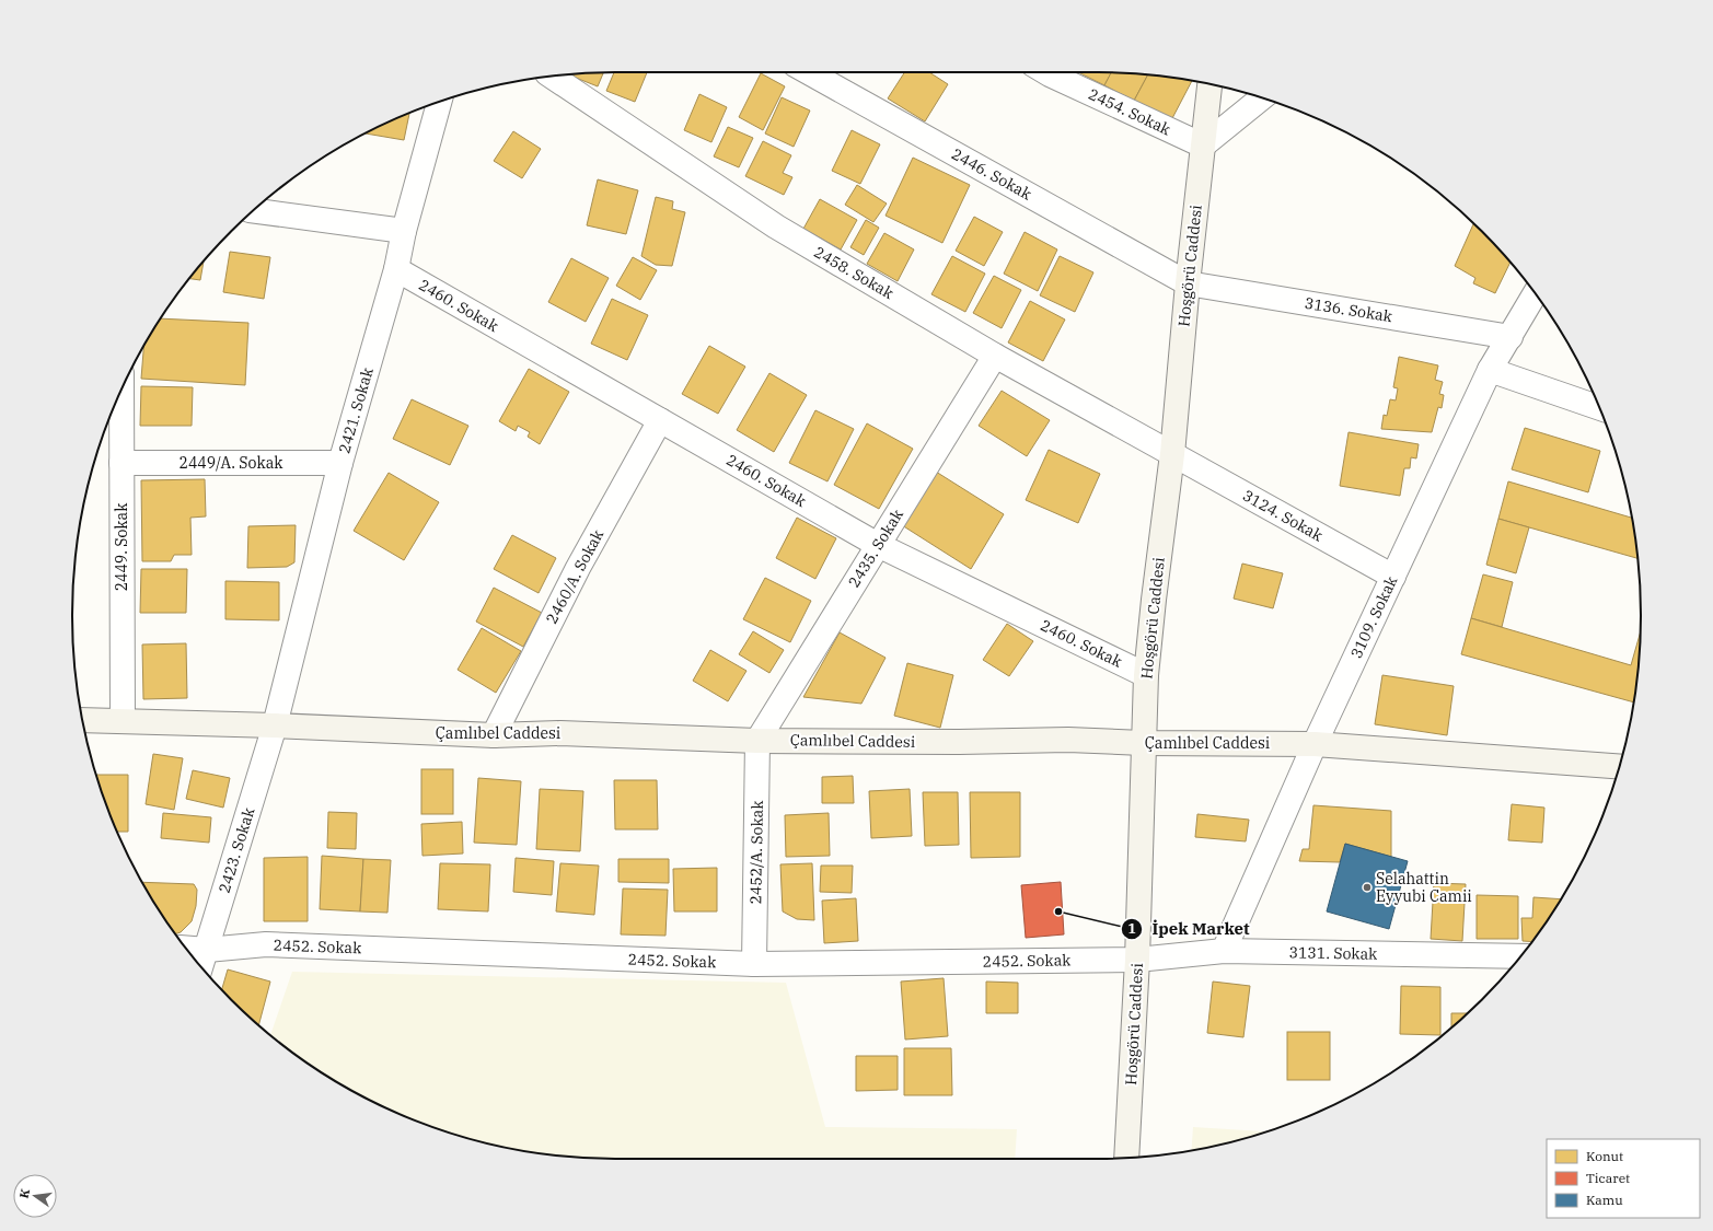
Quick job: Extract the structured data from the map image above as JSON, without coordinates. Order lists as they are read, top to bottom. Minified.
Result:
{"streets":{"street":["2454. Sokak","2446. Sokak","Hoşgörü Caddesi","2458. Sokak","2460. Sokak","3136. Sokak","2421. Sokak","2449/A. Sokak","3124. Sokak","2449. Sokak","2435. Sokak","2460/A. Sokak","3109. Sokak","Çamlıbel Caddesi","2423. Sokak","2452/A. Sokak","2452. Sokak","3131. Sokak"]},"crossings":[["2454. Sokak","Hoşgörü Caddesi"],["2446. Sokak","Hoşgörü Caddesi"],["2446. Sokak","3136. Sokak"],["Hoşgörü Caddesi","2458. Sokak"],["Hoşgörü Caddesi","2460. Sokak"],["Hoşgörü Caddesi","3136. Sokak"],["Hoşgörü Caddesi","3124. Sokak"],["Hoşgörü Caddesi","Çamlıbel Caddesi"],["Hoşgörü Caddesi","2452. Sokak"],["Hoşgörü Caddesi","3131. Sokak"],["2458. Sokak","3124. Sokak"],["2458. Sokak","2435. Sokak"],["2460. Sokak","2421. Sokak"],["2460. Sokak","2435. Sokak"],["2460. Sokak","2460/A. Sokak"],["3136. Sokak","3109. Sokak"],["2421. Sokak","2449/A. Sokak"],["2421. Sokak","Çamlıbel Caddesi"],["2421. Sokak","2423. Sokak"],["2449/A. Sokak","2449. Sokak"],["3124. Sokak","3109. Sokak"],["2449. Sokak","Çamlıbel Caddesi"],["2435. Sokak","Çamlıbel Caddesi"],["2435. Sokak","2452/A. Sokak"],["2460/A. Sokak","Çamlıbel Caddesi"],["3109. Sokak","Çamlıbel Caddesi"],["3109. Sokak","3131. Sokak"],["Çamlıbel Caddesi","2423. Sokak"],["Çamlıbel Caddesi","2452/A. Sokak"],["2423. Sokak","2452. Sokak"],["2452/A. Sokak","2452. Sokak"],["2452. Sokak","3131. Sokak"]],"places":["Selahattin Eyyubi Camii","İpek Market"],"legend":["Konut","Ticaret","Kamu"],"north":"left"}
